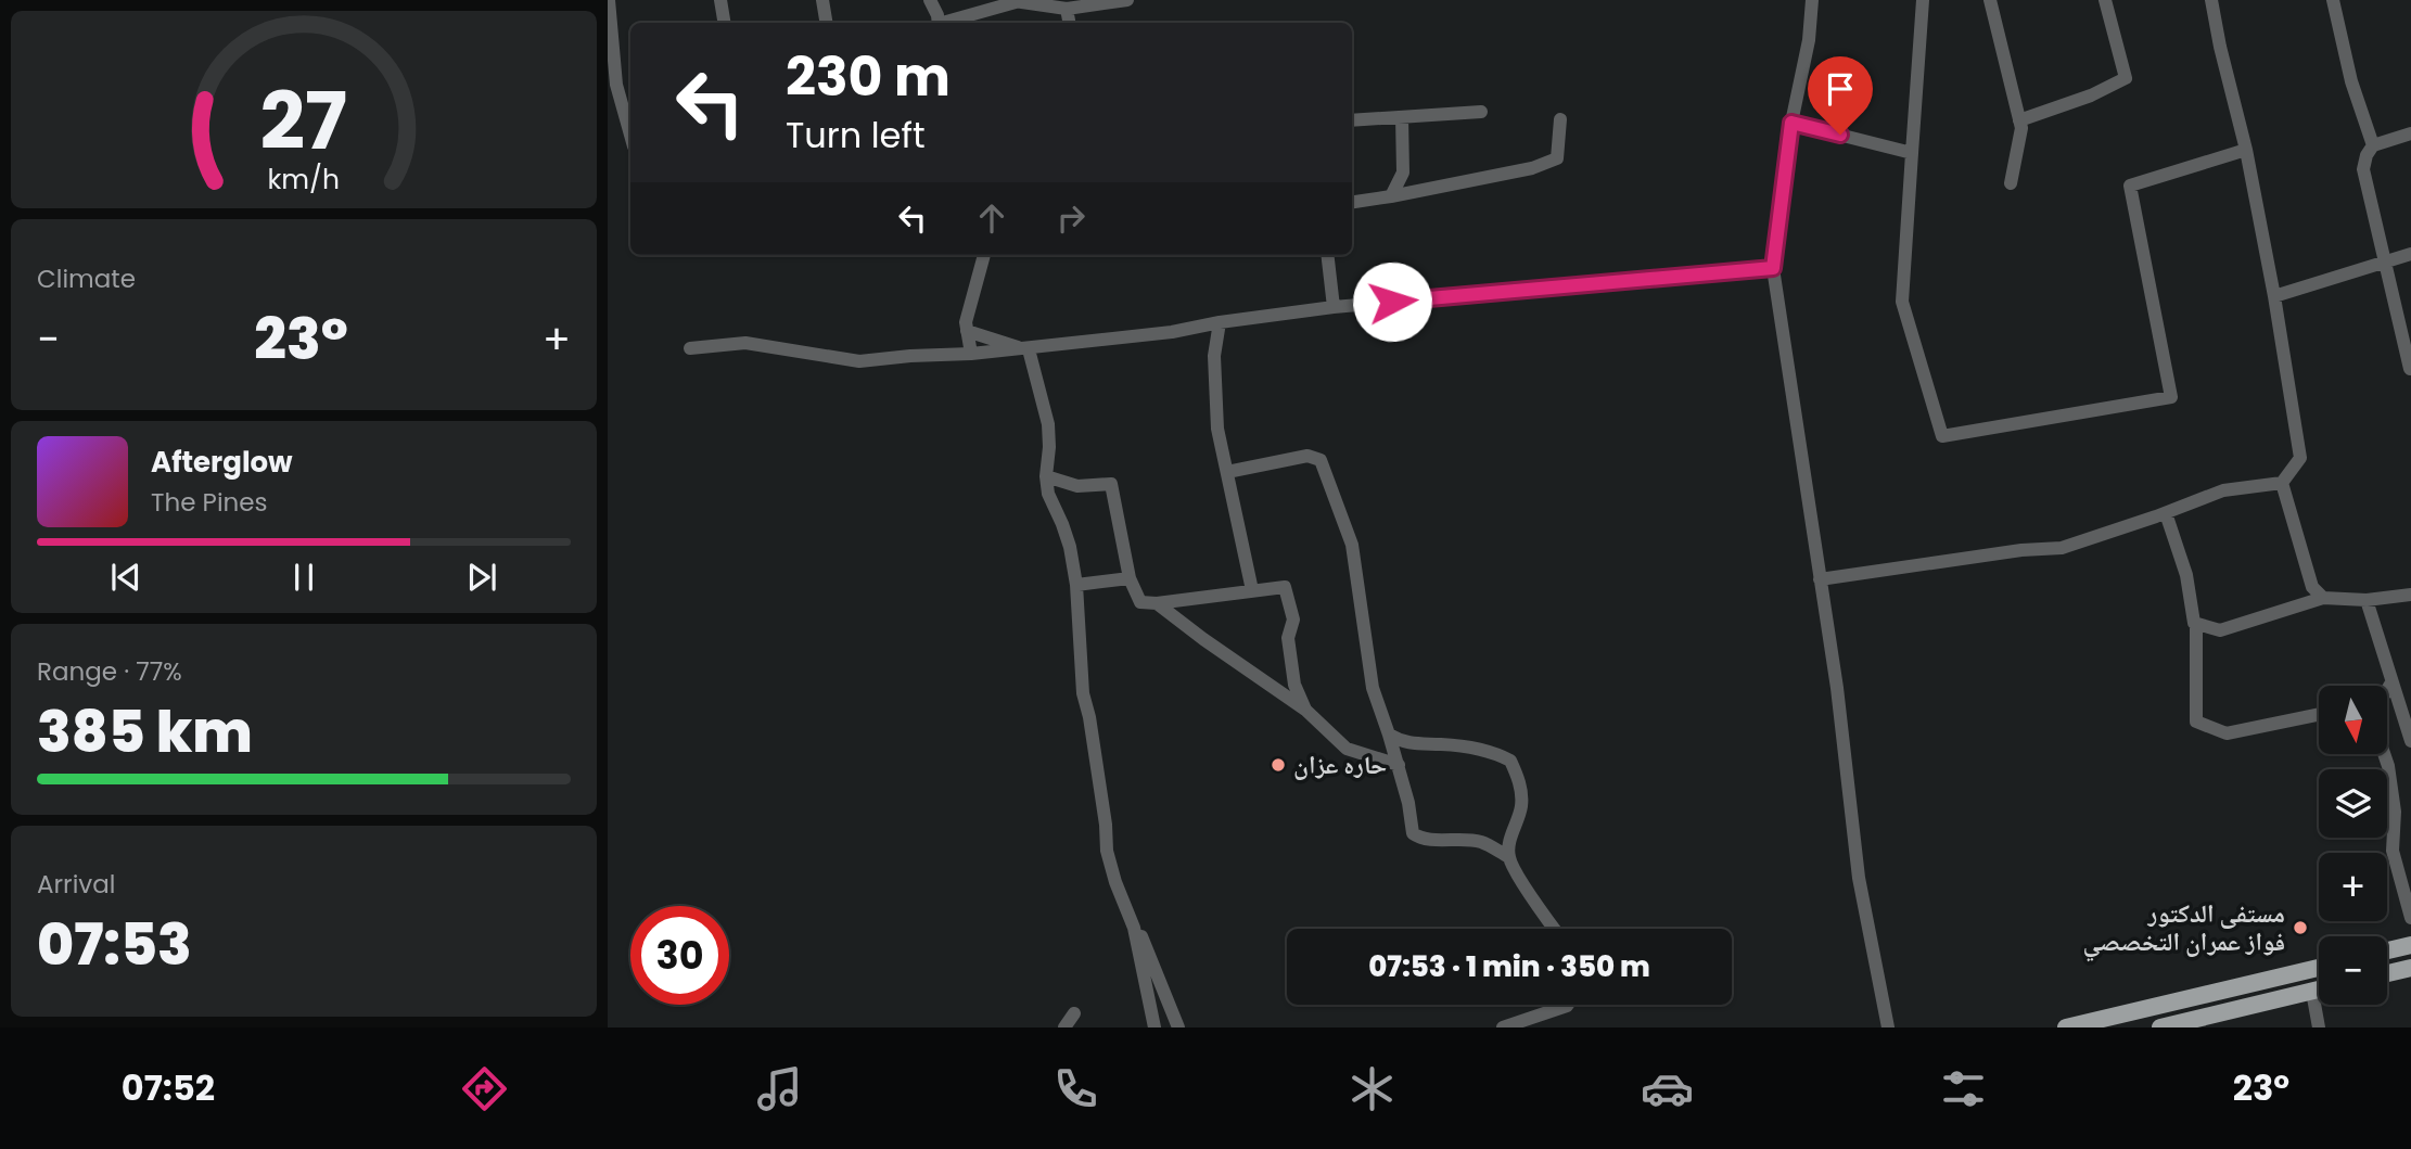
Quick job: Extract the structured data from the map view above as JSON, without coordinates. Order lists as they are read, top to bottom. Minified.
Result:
{"places":["حاره عزان","مستفى الدكتور فواز عمران التخصصي"],"north":"bottom","page":{"turn":["230 m","Turn left"],"tile":["Climate",["Range · 77%","385 km"],["Arrival","07:53"]],"heat":["−","23°","+"],"song":["Afterglow","The Pines"],"map_buttons":["+","−"],"limit":"30","trip":"07:53 · 1 min · 350 m","tabs":["07:52","23°"],"gauge":["27","km/h"]}}
